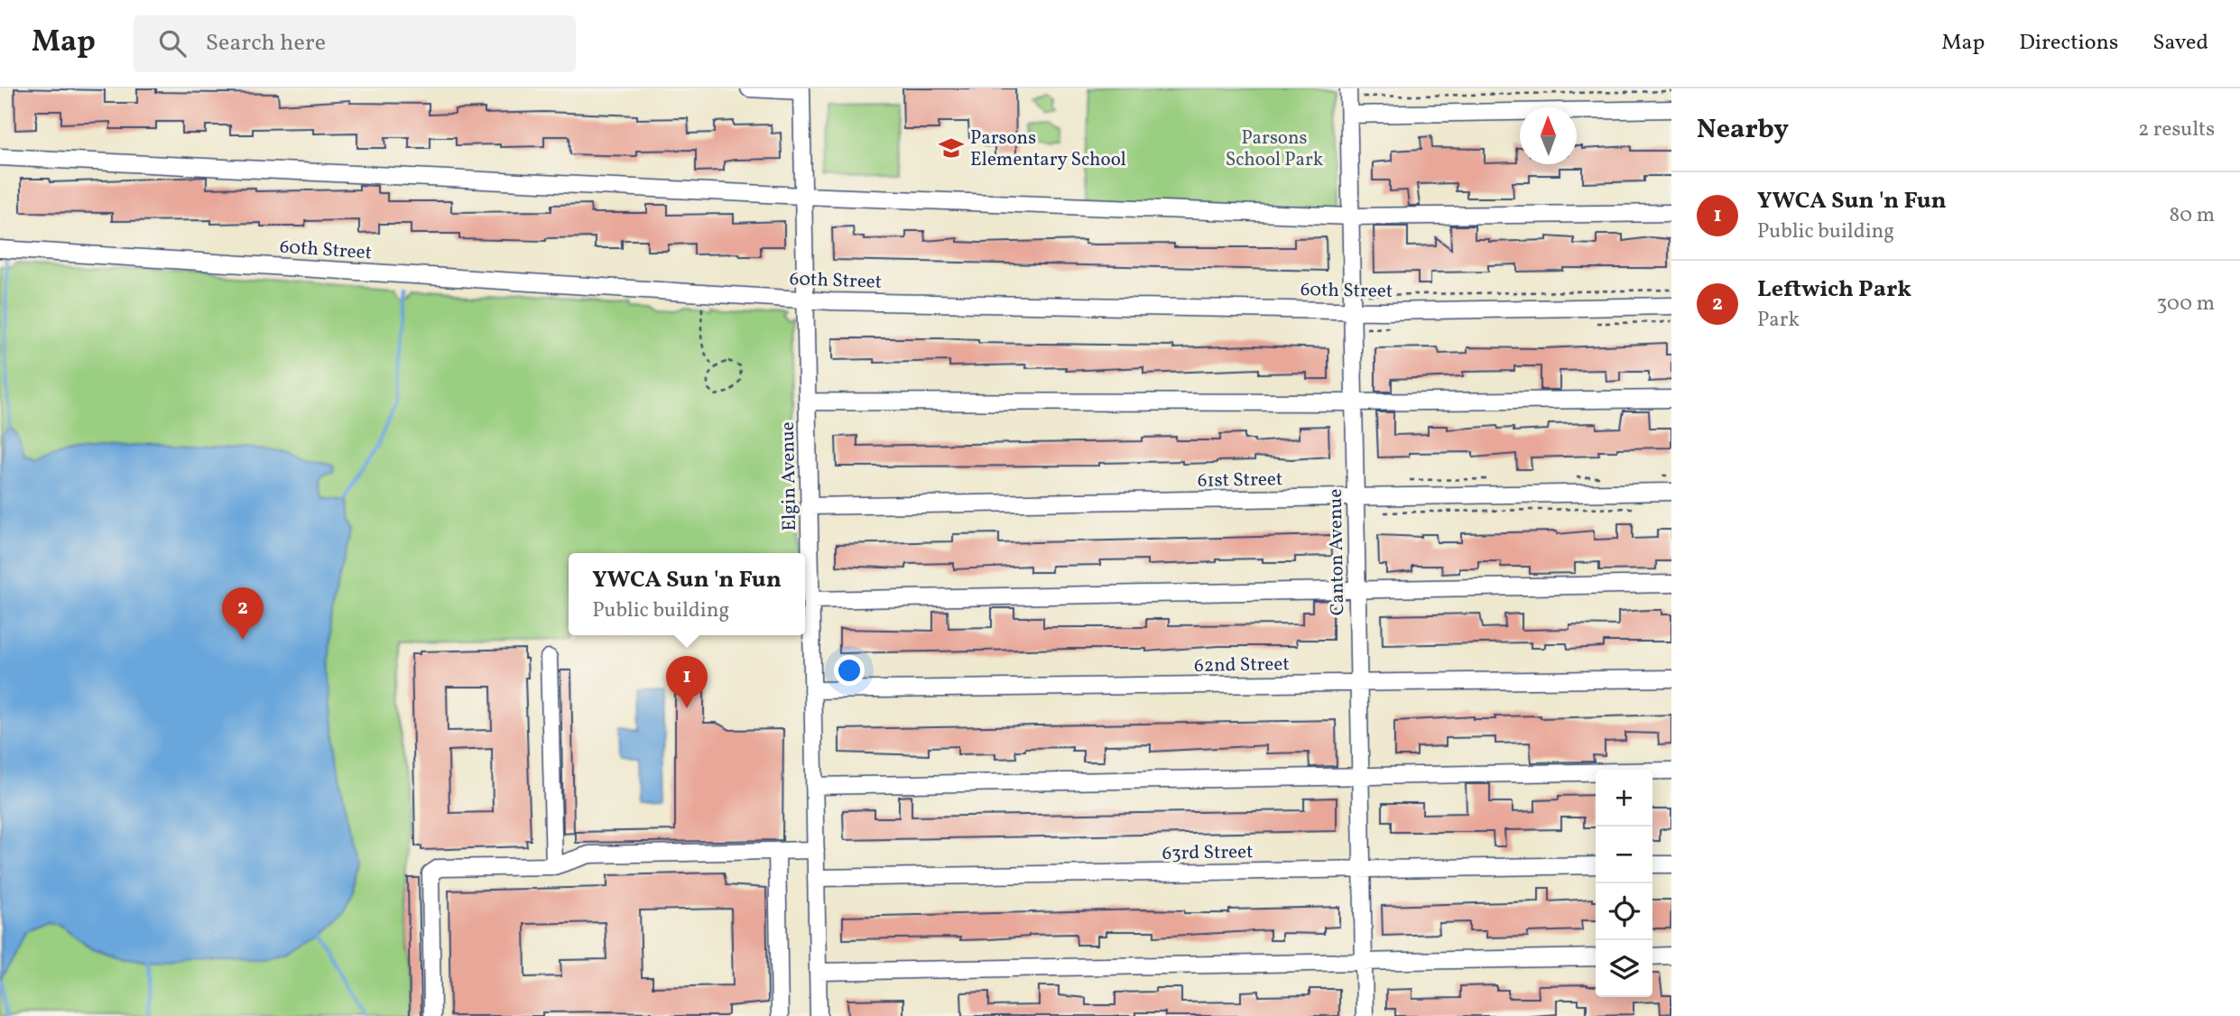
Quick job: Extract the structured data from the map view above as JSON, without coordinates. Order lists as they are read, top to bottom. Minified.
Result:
{"streets":{"street":["60th Street","Elgin Avenue","61st Street","Canton Avenue","62nd Street","63rd Street"]},"crossings":[["60th Street","Elgin Avenue"],["60th Street","Canton Avenue"],["Elgin Avenue","61st Street"],["Elgin Avenue","62nd Street"],["Elgin Avenue","63rd Street"],["61st Street","Canton Avenue"],["Canton Avenue","62nd Street"],["Canton Avenue","63rd Street"]],"parks":["Parsons School Park"],"places":{"school or university":["Parsons Elementary School"]},"north":"top","page":{"header":"Map","search":"Search here","nav":["Map","Directions","Saved"],"heading":["Nearby","2 results"],"list":[{"mark":"1","name":"YWCA Sun 'n Fun","note":"Public building","value":"80 m"},{"mark":"2","name":"Leftwich Park","note":"Park","value":"300 m"}],"popup":["YWCA Sun 'n Fun","Public building"],"pins":["2","1"],"map_buttons":["+","−"]}}
